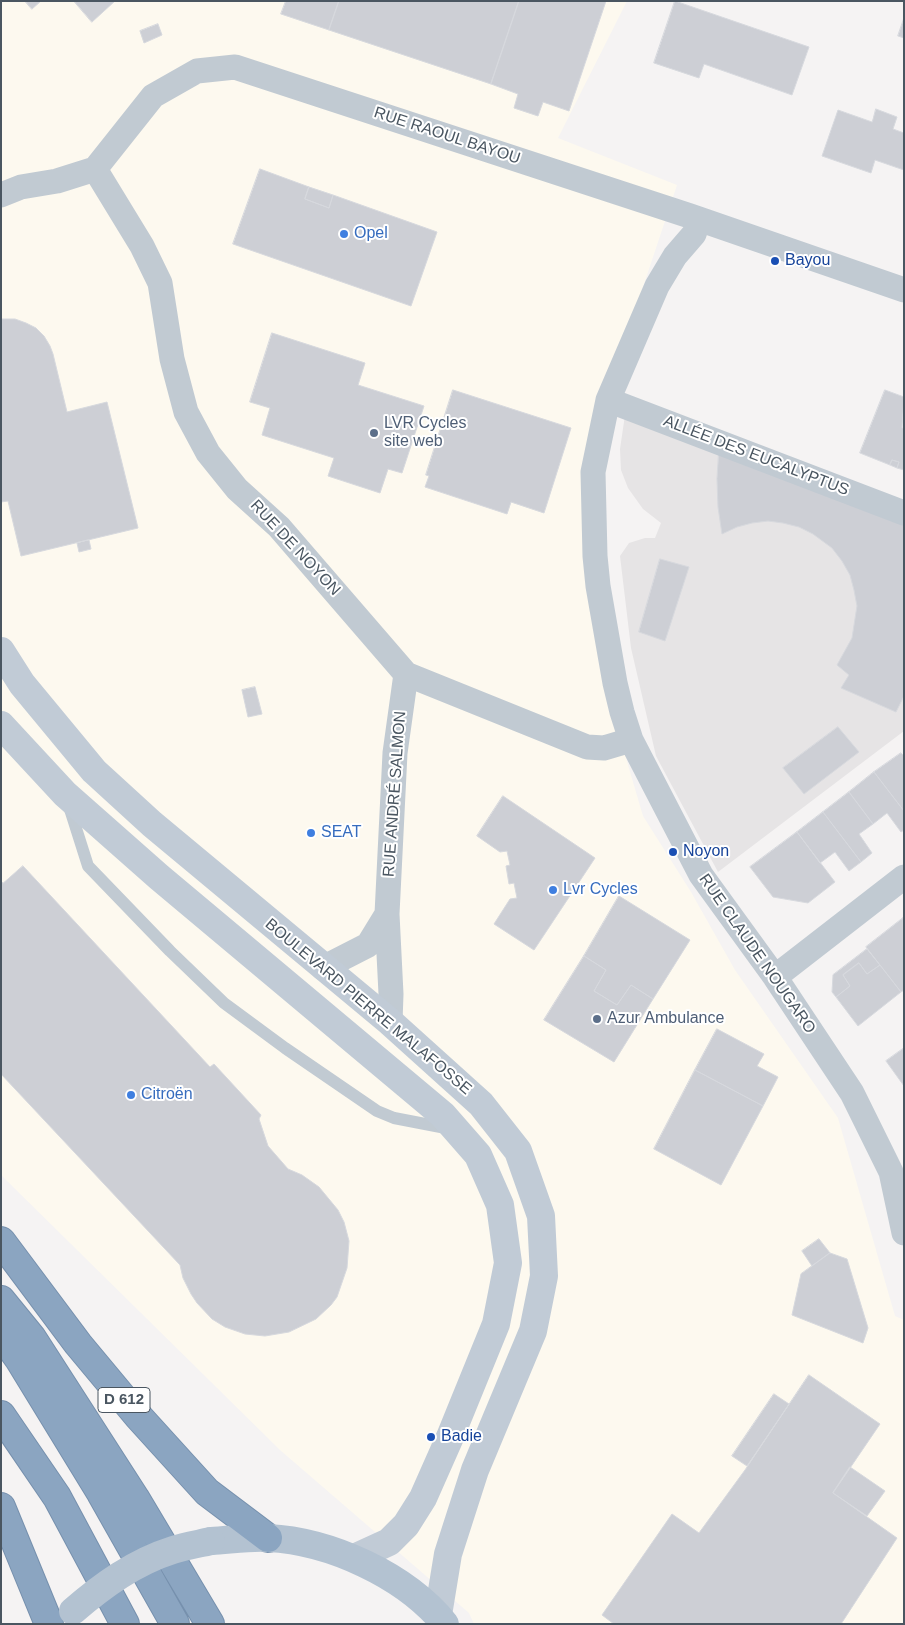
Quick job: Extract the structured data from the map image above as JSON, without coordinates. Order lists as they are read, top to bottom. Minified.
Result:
{"streets":{"highway":["D 612"],"street":["RUE RAOUL BAYOU","ALLÉE DES EUCALYPTUS","RUE DE NOYON","RUE ANDRÉ SALMON","RUE CLAUDE NOUGARO","BOULEVARD PIERRE MALAFOSSE"]},"crossings":[["RUE RAOUL BAYOU","RUE DE NOYON"],["RUE RAOUL BAYOU","RUE CLAUDE NOUGARO"],["ALLÉE DES EUCALYPTUS","RUE CLAUDE NOUGARO"],["RUE DE NOYON","RUE ANDRÉ SALMON"],["RUE DE NOYON","RUE CLAUDE NOUGARO"],["RUE ANDRÉ SALMON","BOULEVARD PIERRE MALAFOSSE"]],"places":["Opel","Bayou","LVR Cycles site web","SEAT","Noyon","Lvr Cycles","Azur Ambulance","Citroën","Badie"]}
